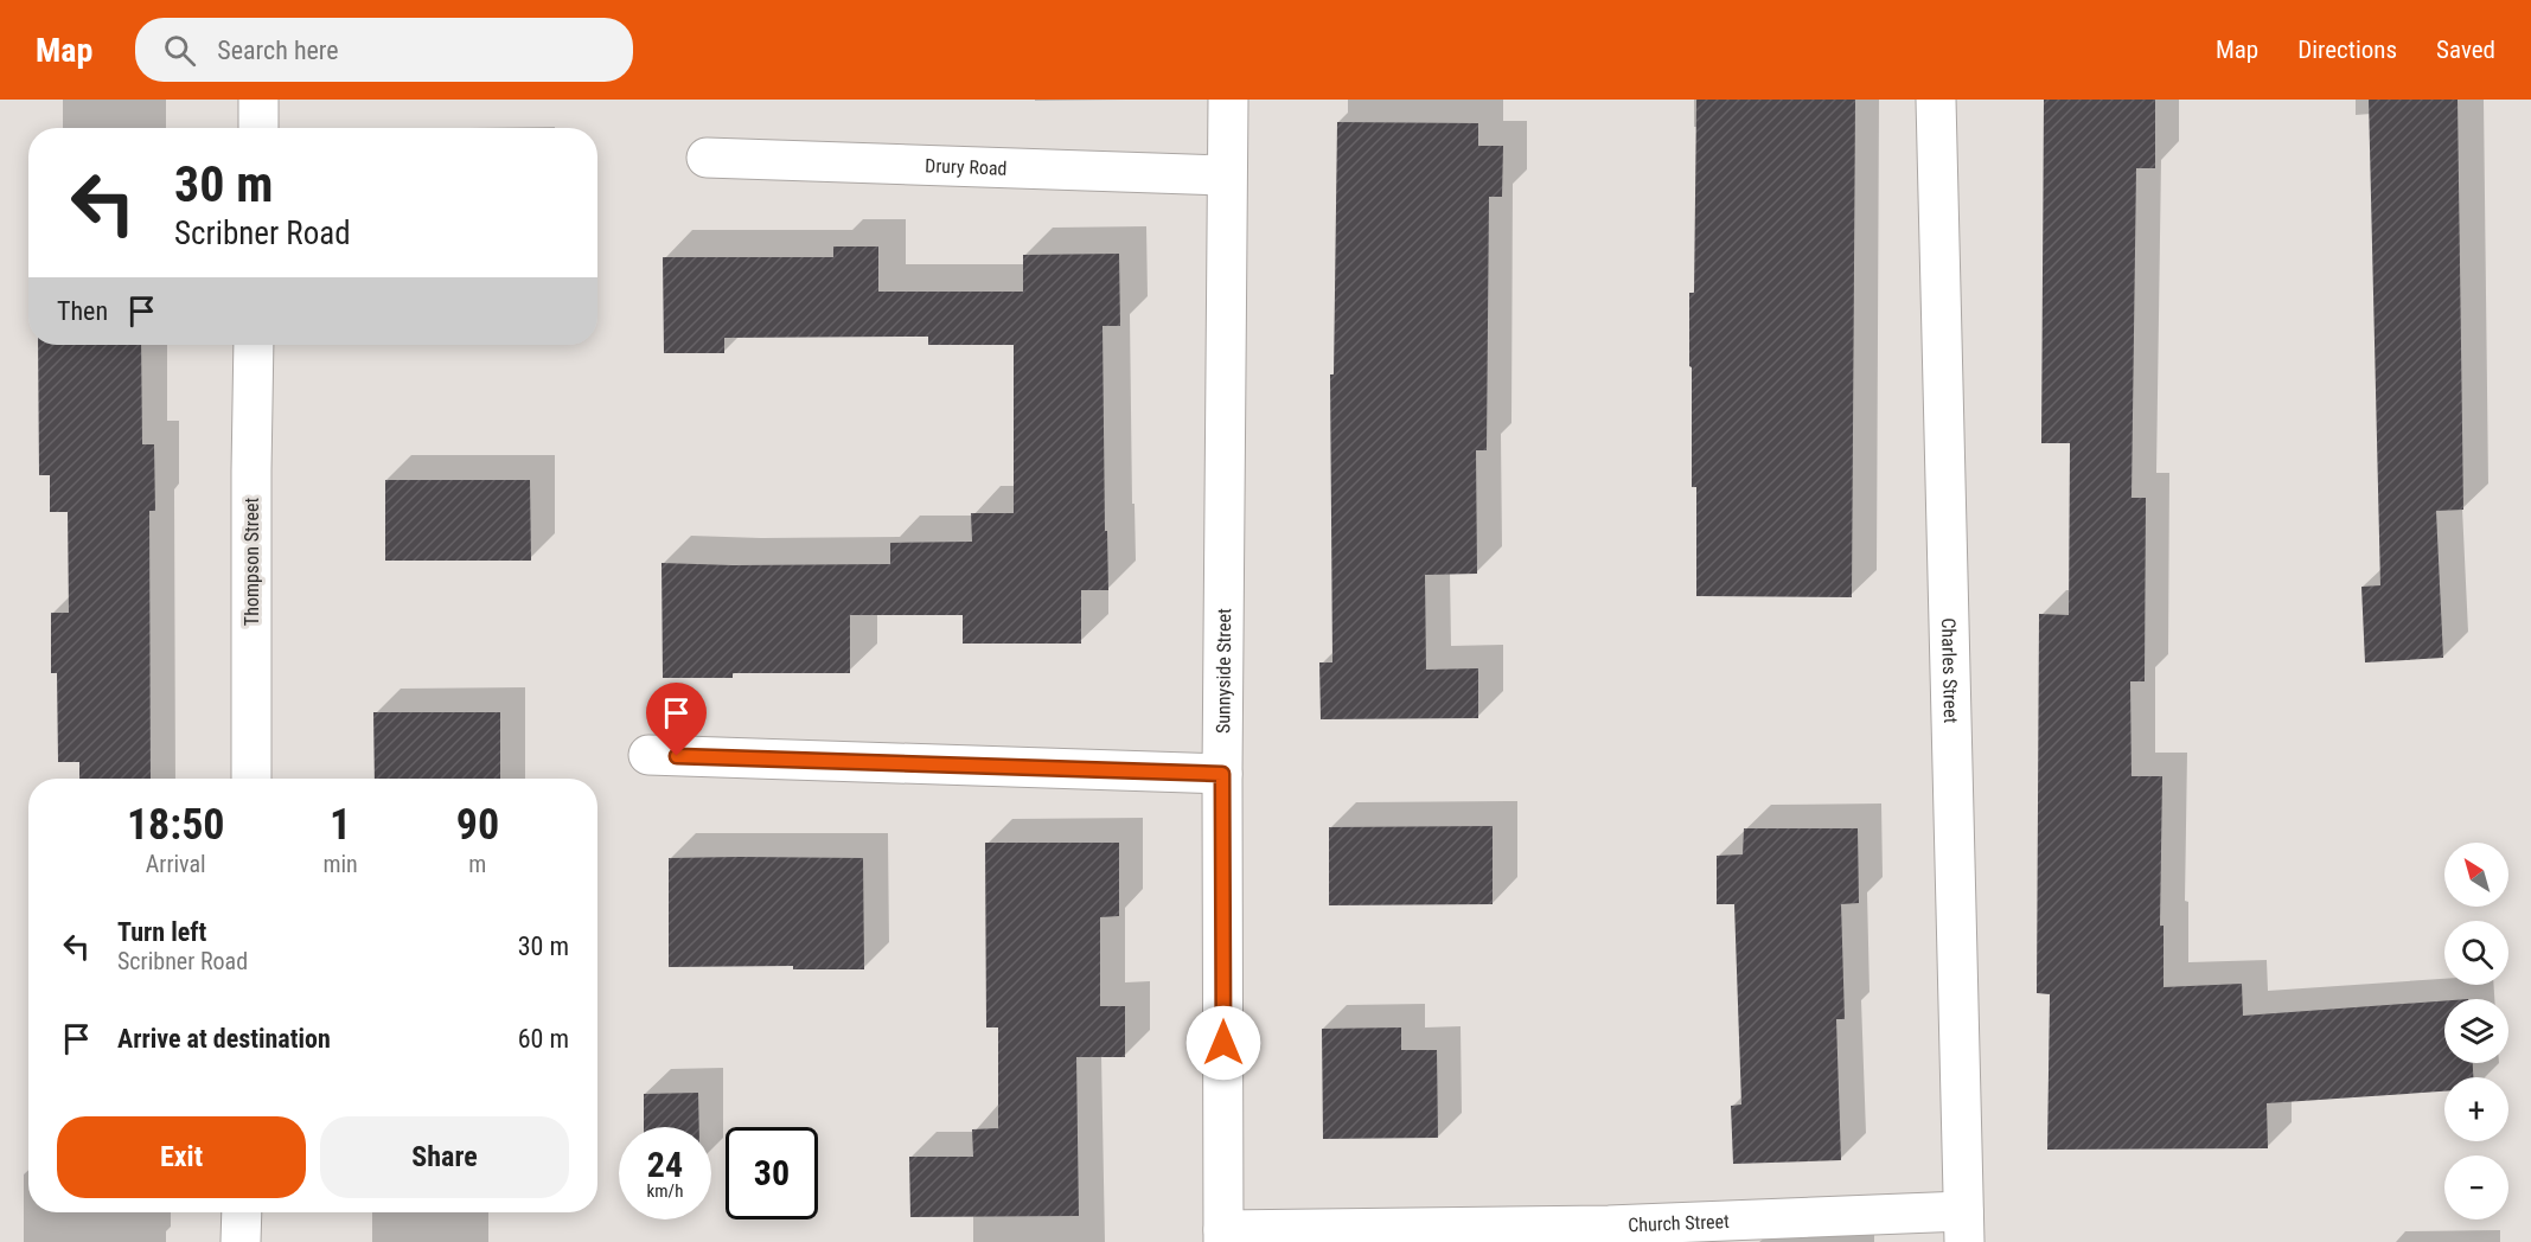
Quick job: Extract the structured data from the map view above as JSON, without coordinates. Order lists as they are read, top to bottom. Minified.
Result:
{"streets":{"street":["Drury Road","Thompson Street","Sunnyside Street","Charles Street","Church Street"]},"crossings":[["Drury Road","Sunnyside Street"],["Sunnyside Street","Church Street"],["Charles Street","Church Street"]],"north":"top left","page":{"header":"Map","search":"Search here","nav":["Map","Directions","Saved"],"turn":["30 m","Scribner Road"],"then":"Then","eta":["18:50","Arrival","1","min","90","m"],"map_buttons":["+","−"],"list":[{"name":"Turn left","note":"Scribner Road","value":"30 m"},{"name":"Arrive at destination","value":"60 m"}],"buttons":["Exit","Share"],"speed":"24 km/h","limit":"30"}}
